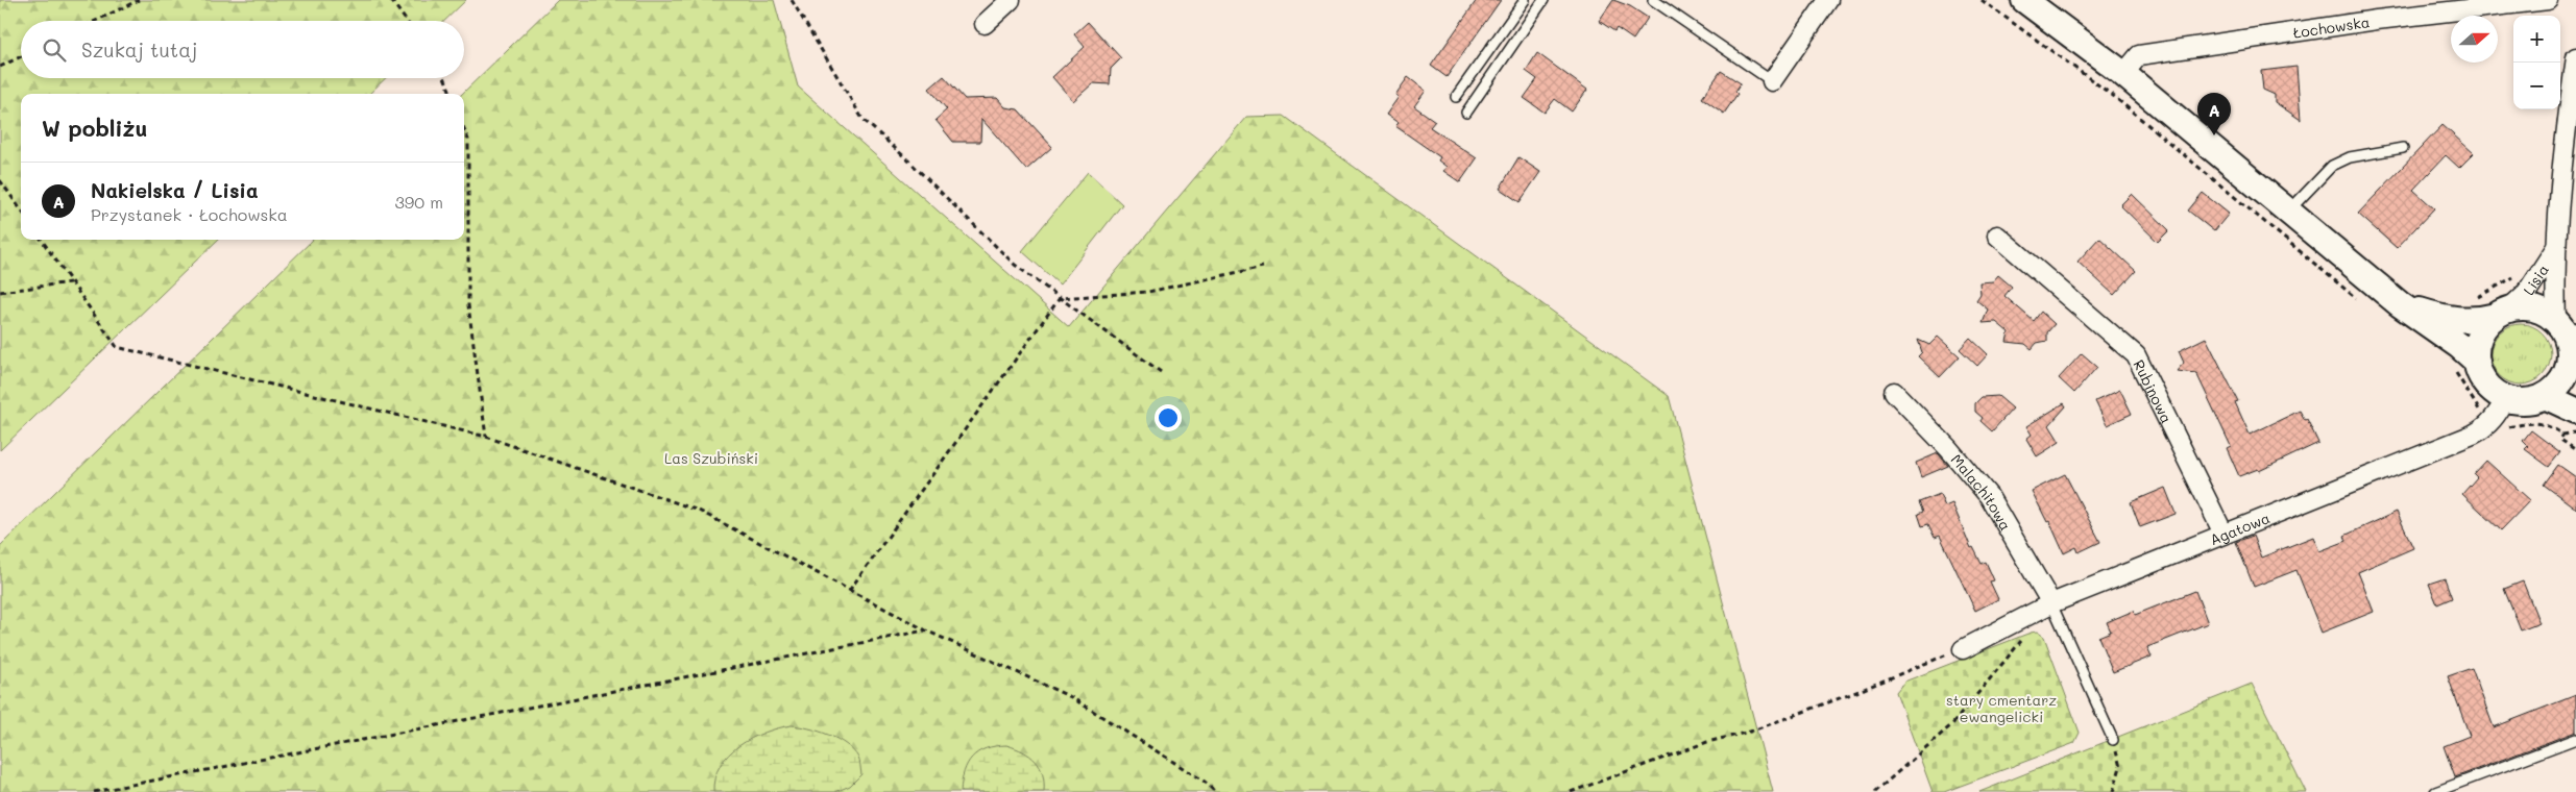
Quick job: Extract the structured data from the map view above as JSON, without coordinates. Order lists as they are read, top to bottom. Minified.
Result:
{"streets":{"street":["Łochowska","Lisia","Rubinowa","Malachitowa","Agatowa"]},"crossings":[["Lisia","Agatowa"],["Rubinowa","Agatowa"],["Malachitowa","Agatowa"]],"parks":["Las Szubiński","stary cmentarz ewangelicki"],"north":"right","page":{"map_buttons":["+","−"],"search":"Szukaj tutaj","pins":"A","heading":"W pobliżu","list":[{"mark":"A","name":"Nakielska / Lisia","note":"Przystanek · Łochowska","value":"390 m"}]}}
